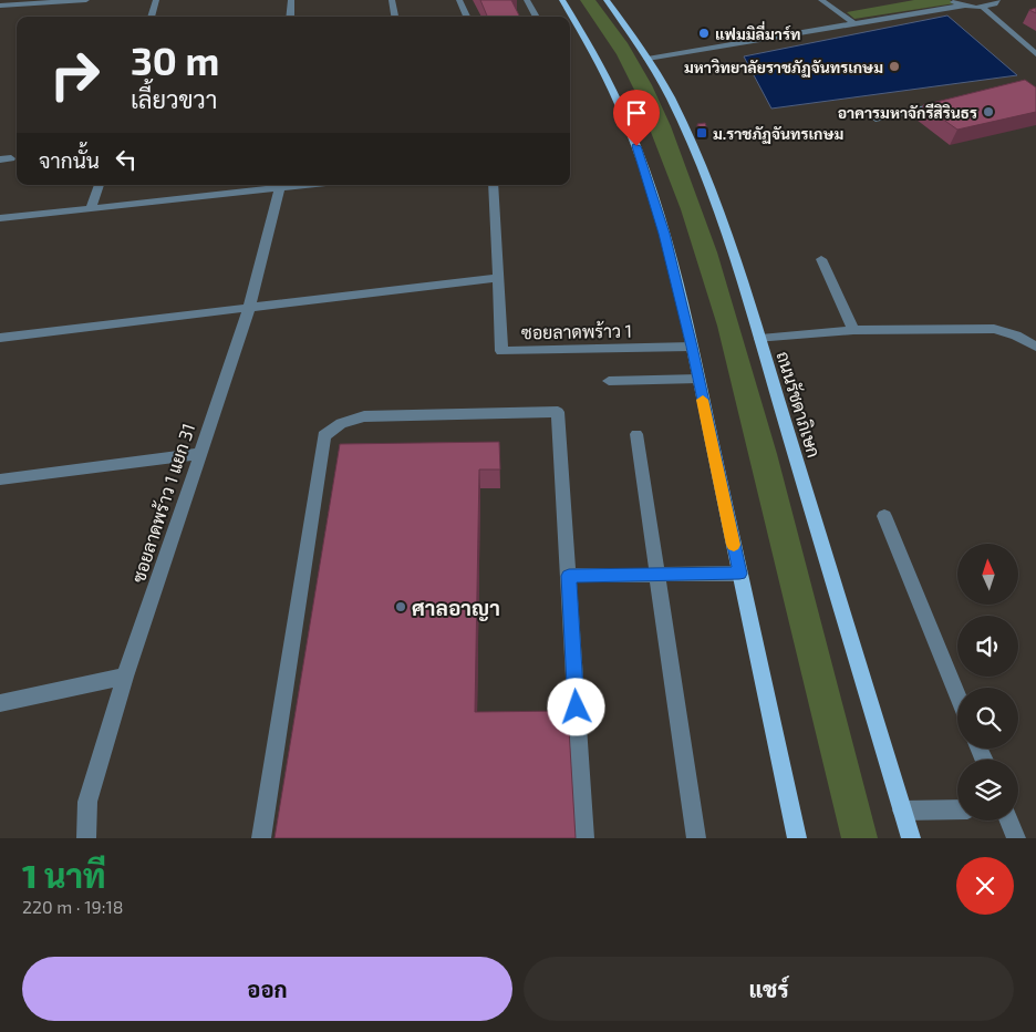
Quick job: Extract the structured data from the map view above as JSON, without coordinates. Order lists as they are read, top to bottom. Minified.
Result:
{"streets":{"main road":["ถนนรัชดาภิเษก"],"street":["ซอยลาดพร้าว 1","ซอยลาดพร้าว 1 แยก 31"]},"places":{"other":["แฟมมิลี่มาร์ท","มหาวิทยาลัยราชภัฏจันทรเกษม","อาคารมหาจักรีสิรินธร","ศาลอาญา"],"transit":["ม.ราชภัฏจันทรเกษม"]},"north":"top","page":{"turn":["30 m","เลี้ยวขวา"],"then":"จากนั้น","heading":["1 นาที","220 m · 19:18"],"buttons":["ออก","แชร์"]}}
